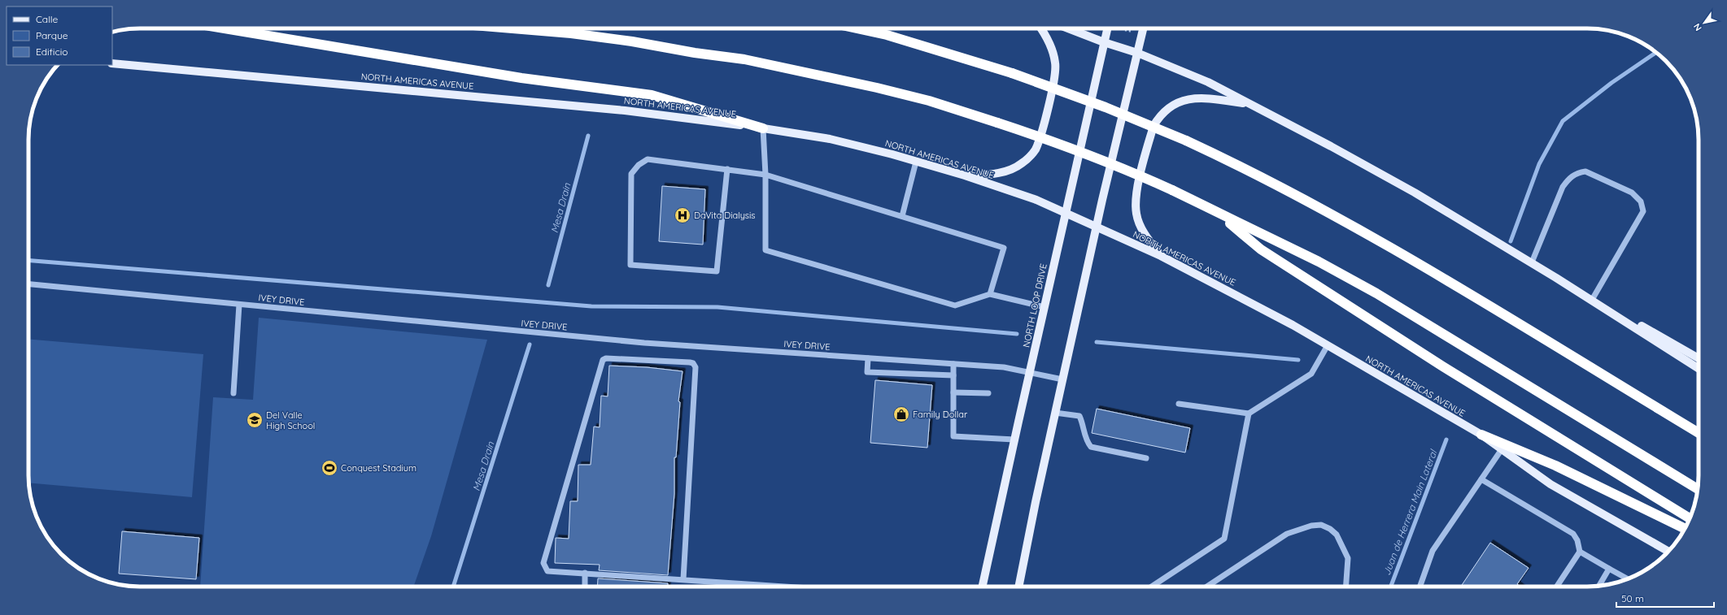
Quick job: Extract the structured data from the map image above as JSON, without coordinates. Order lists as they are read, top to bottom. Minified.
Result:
{"streets":{"main road":["NORTH AMERICAS AVENUE","NORTH LOOP DRIVE"],"street":["IVEY DRIVE"]},"crossings":[["NORTH AMERICAS AVENUE","NORTH LOOP DRIVE"],["IVEY DRIVE","NORTH LOOP DRIVE"]],"water":["Mesa Drain","Juan de Herrera Main Lateral"],"places":{"hospital":["DaVita Dialysis"],"shop":["Family Dollar"],"school or university":["Del Valle High School"],"sports":["Conquest Stadium"]},"legend":["Calle","Parque","Edificio"],"scale_bar":"50 m","north":"bottom left"}
